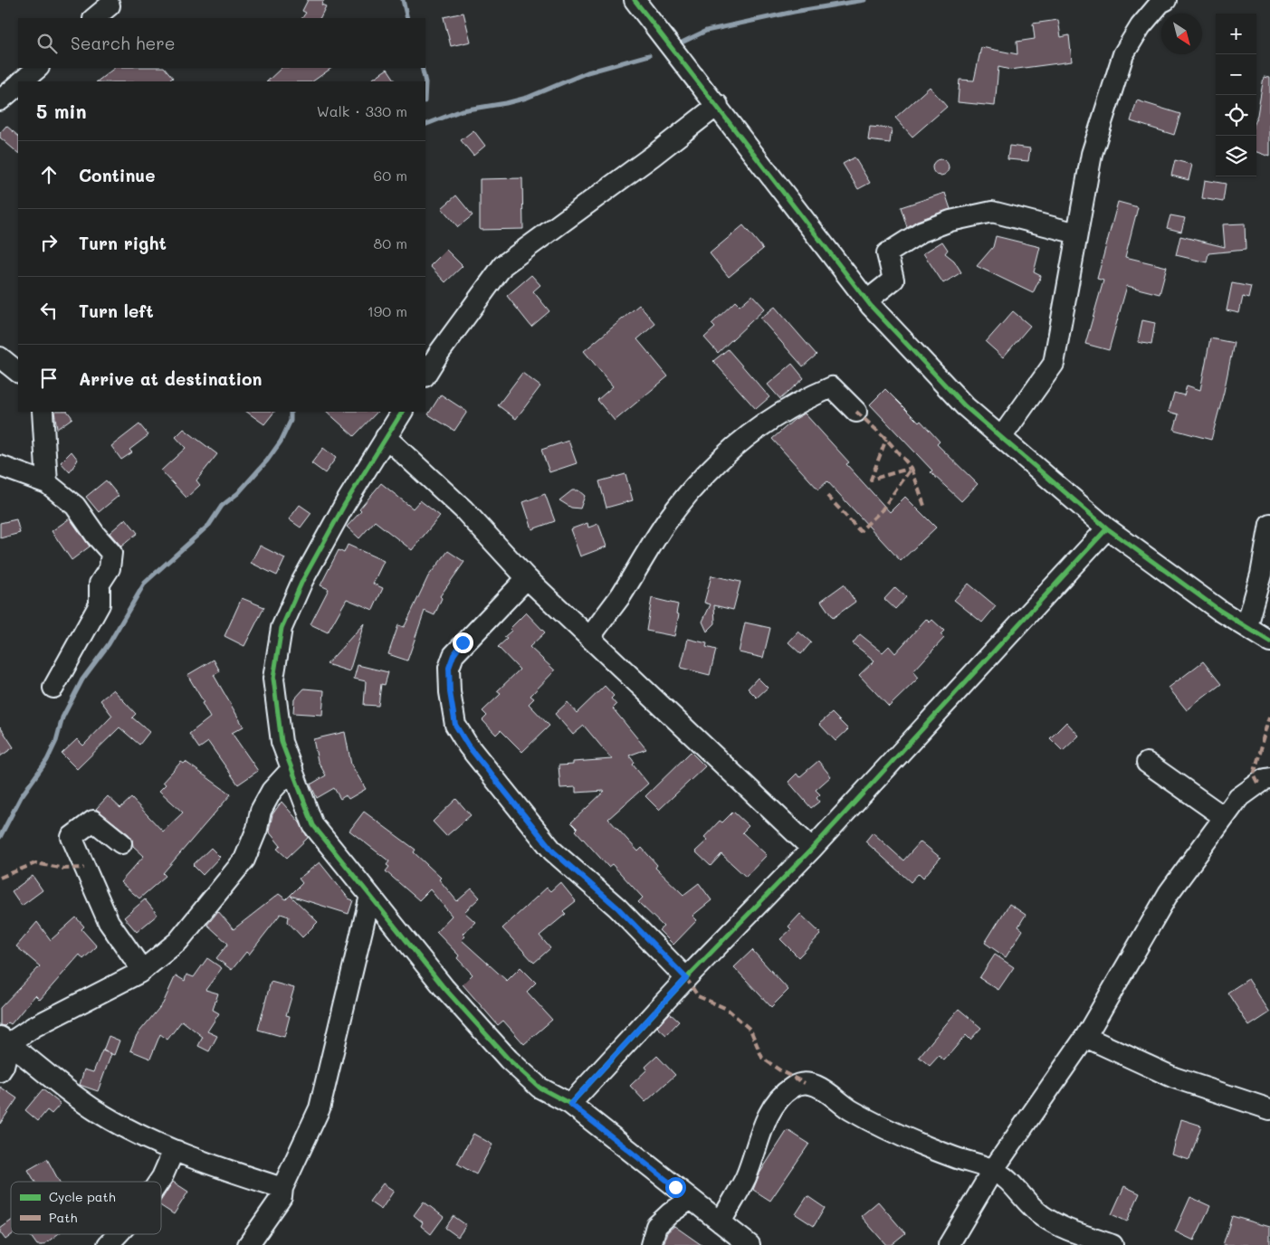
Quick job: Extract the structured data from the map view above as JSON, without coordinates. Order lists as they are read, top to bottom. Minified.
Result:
{"legend":["Cycle path","Path"],"north":"bottom right","page":{"map_buttons":["+","−"],"search":"Search here","heading":["5 min","Walk · 330 m"],"list":[["Continue","60 m"],["Turn right","80 m"],["Turn left","190 m"],"Arrive at destination"]}}
